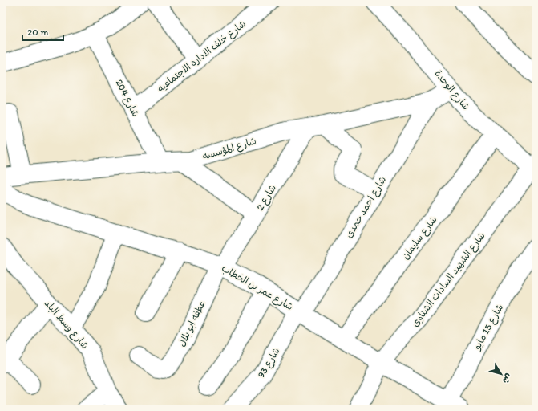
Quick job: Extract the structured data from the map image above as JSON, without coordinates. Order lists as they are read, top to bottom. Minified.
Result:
{"streets":{"street":["شارع خلف الاداره الاجتماعيه","شارع الوحدة","شارع 204","شارع المؤسسه","شارع 2","شارع احمد حمدى","شارع سليمان","شارع الشهيد السادات الشناوى","شارع عمر بن الخطاب","عطفه ابو بلال","شارع وسط البلد","شارع 15 مايو","شارع 93"]},"crossings":[["شارع خلف الاداره الاجتماعيه","شارع 204"],["شارع الوحدة","شارع المؤسسه"],["شارع الوحدة","شارع سليمان"],["شارع الوحدة","شارع الشهيد السادات الشناوى"],["شارع 204","شارع المؤسسه"],["شارع المؤسسه","شارع 2"],["شارع المؤسسه","شارع احمد حمدى"],["شارع 2","شارع عمر بن الخطاب"],["شارع 2","عطفه ابو بلال"],["شارع احمد حمدى","شارع عمر بن الخطاب"],["شارع احمد حمدى","شارع 93"],["شارع سليمان","شارع عمر بن الخطاب"],["شارع الشهيد السادات الشناوى","شارع عمر بن الخطاب"],["شارع عمر بن الخطاب","عطفه ابو بلال"],["شارع عمر بن الخطاب","شارع 15 مايو"],["شارع عمر بن الخطاب","شارع 93"]],"scale_bar":"20 m","north":"bottom right"}
